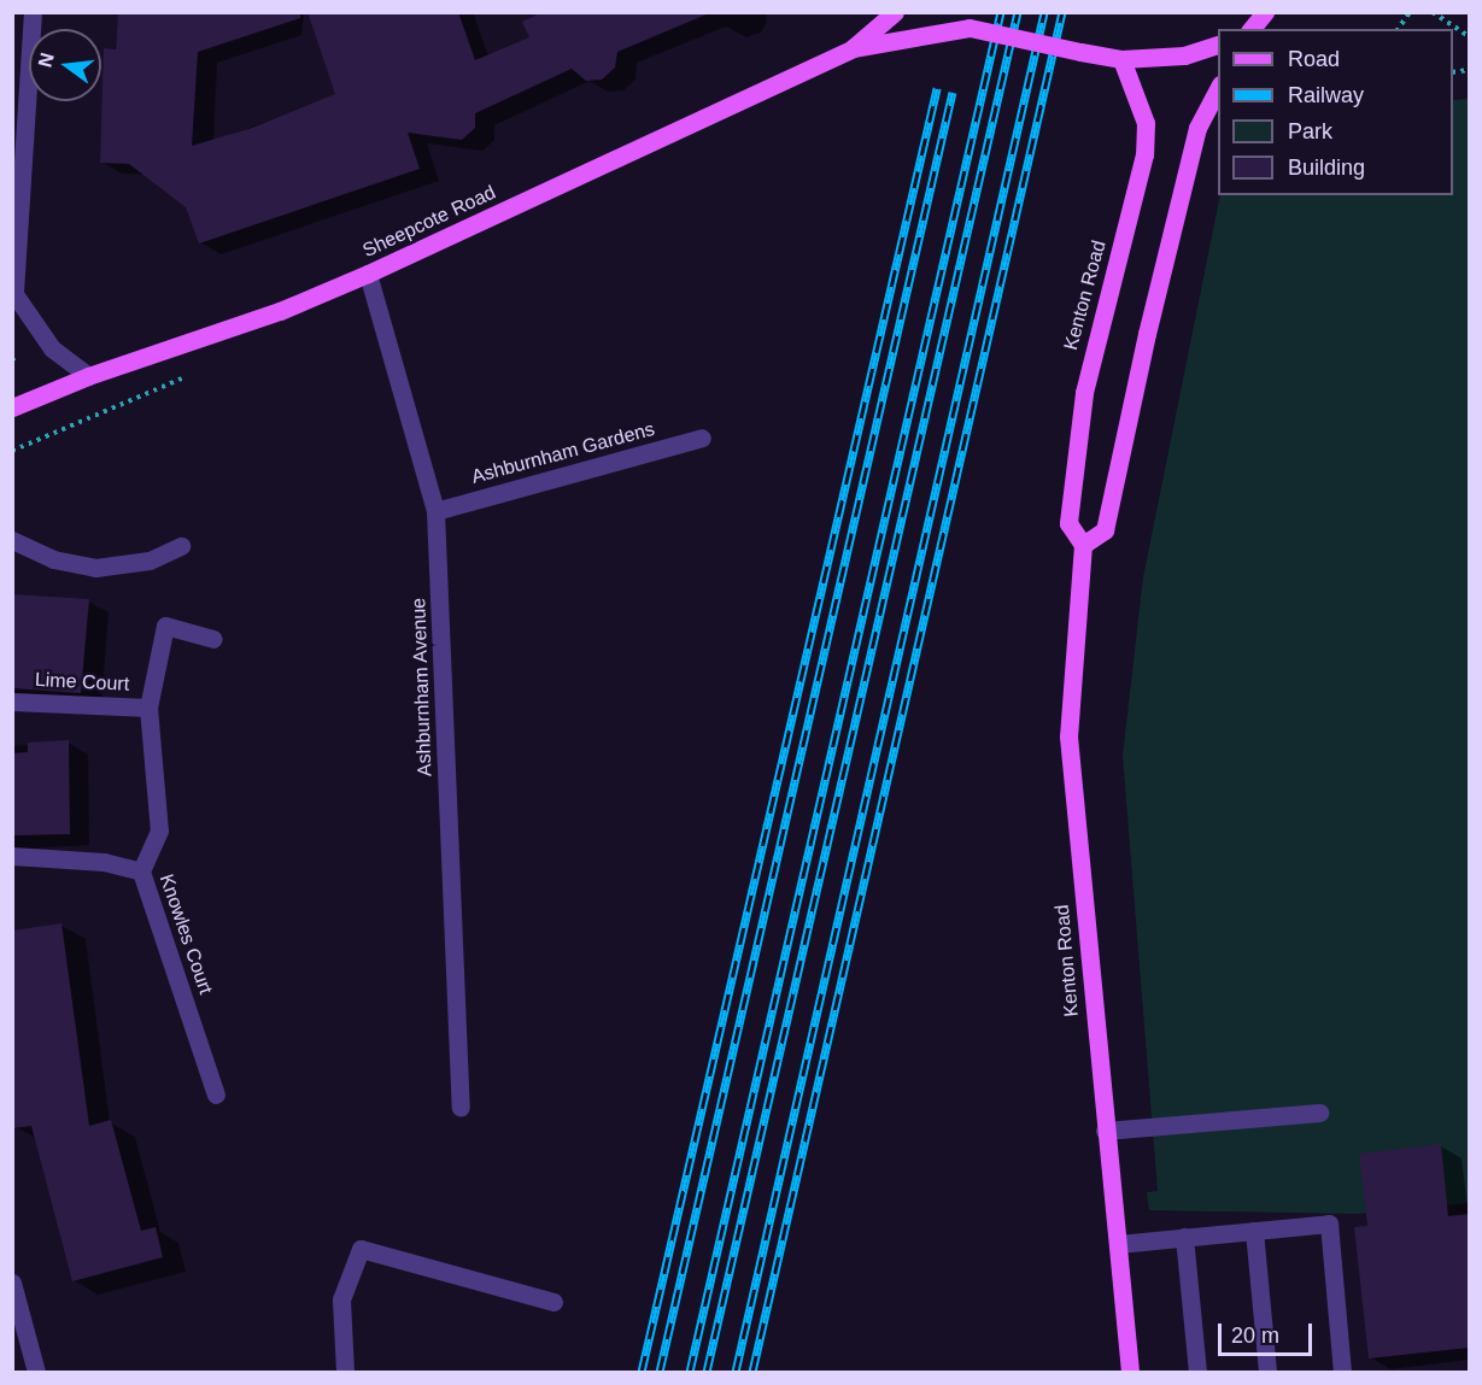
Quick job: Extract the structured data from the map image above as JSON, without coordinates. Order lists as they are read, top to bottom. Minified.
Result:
{"streets":{"main road":["Sheepcote Road","Kenton Road"],"street":["Ashburnham Gardens","Lime Court","Ashburnham Avenue","Knowles Court"]},"crossings":[["Sheepcote Road","Ashburnham Avenue"],["Ashburnham Gardens","Ashburnham Avenue"]],"legend":["Road","Railway","Park","Building"],"scale_bar":"20 m","north":"left"}
